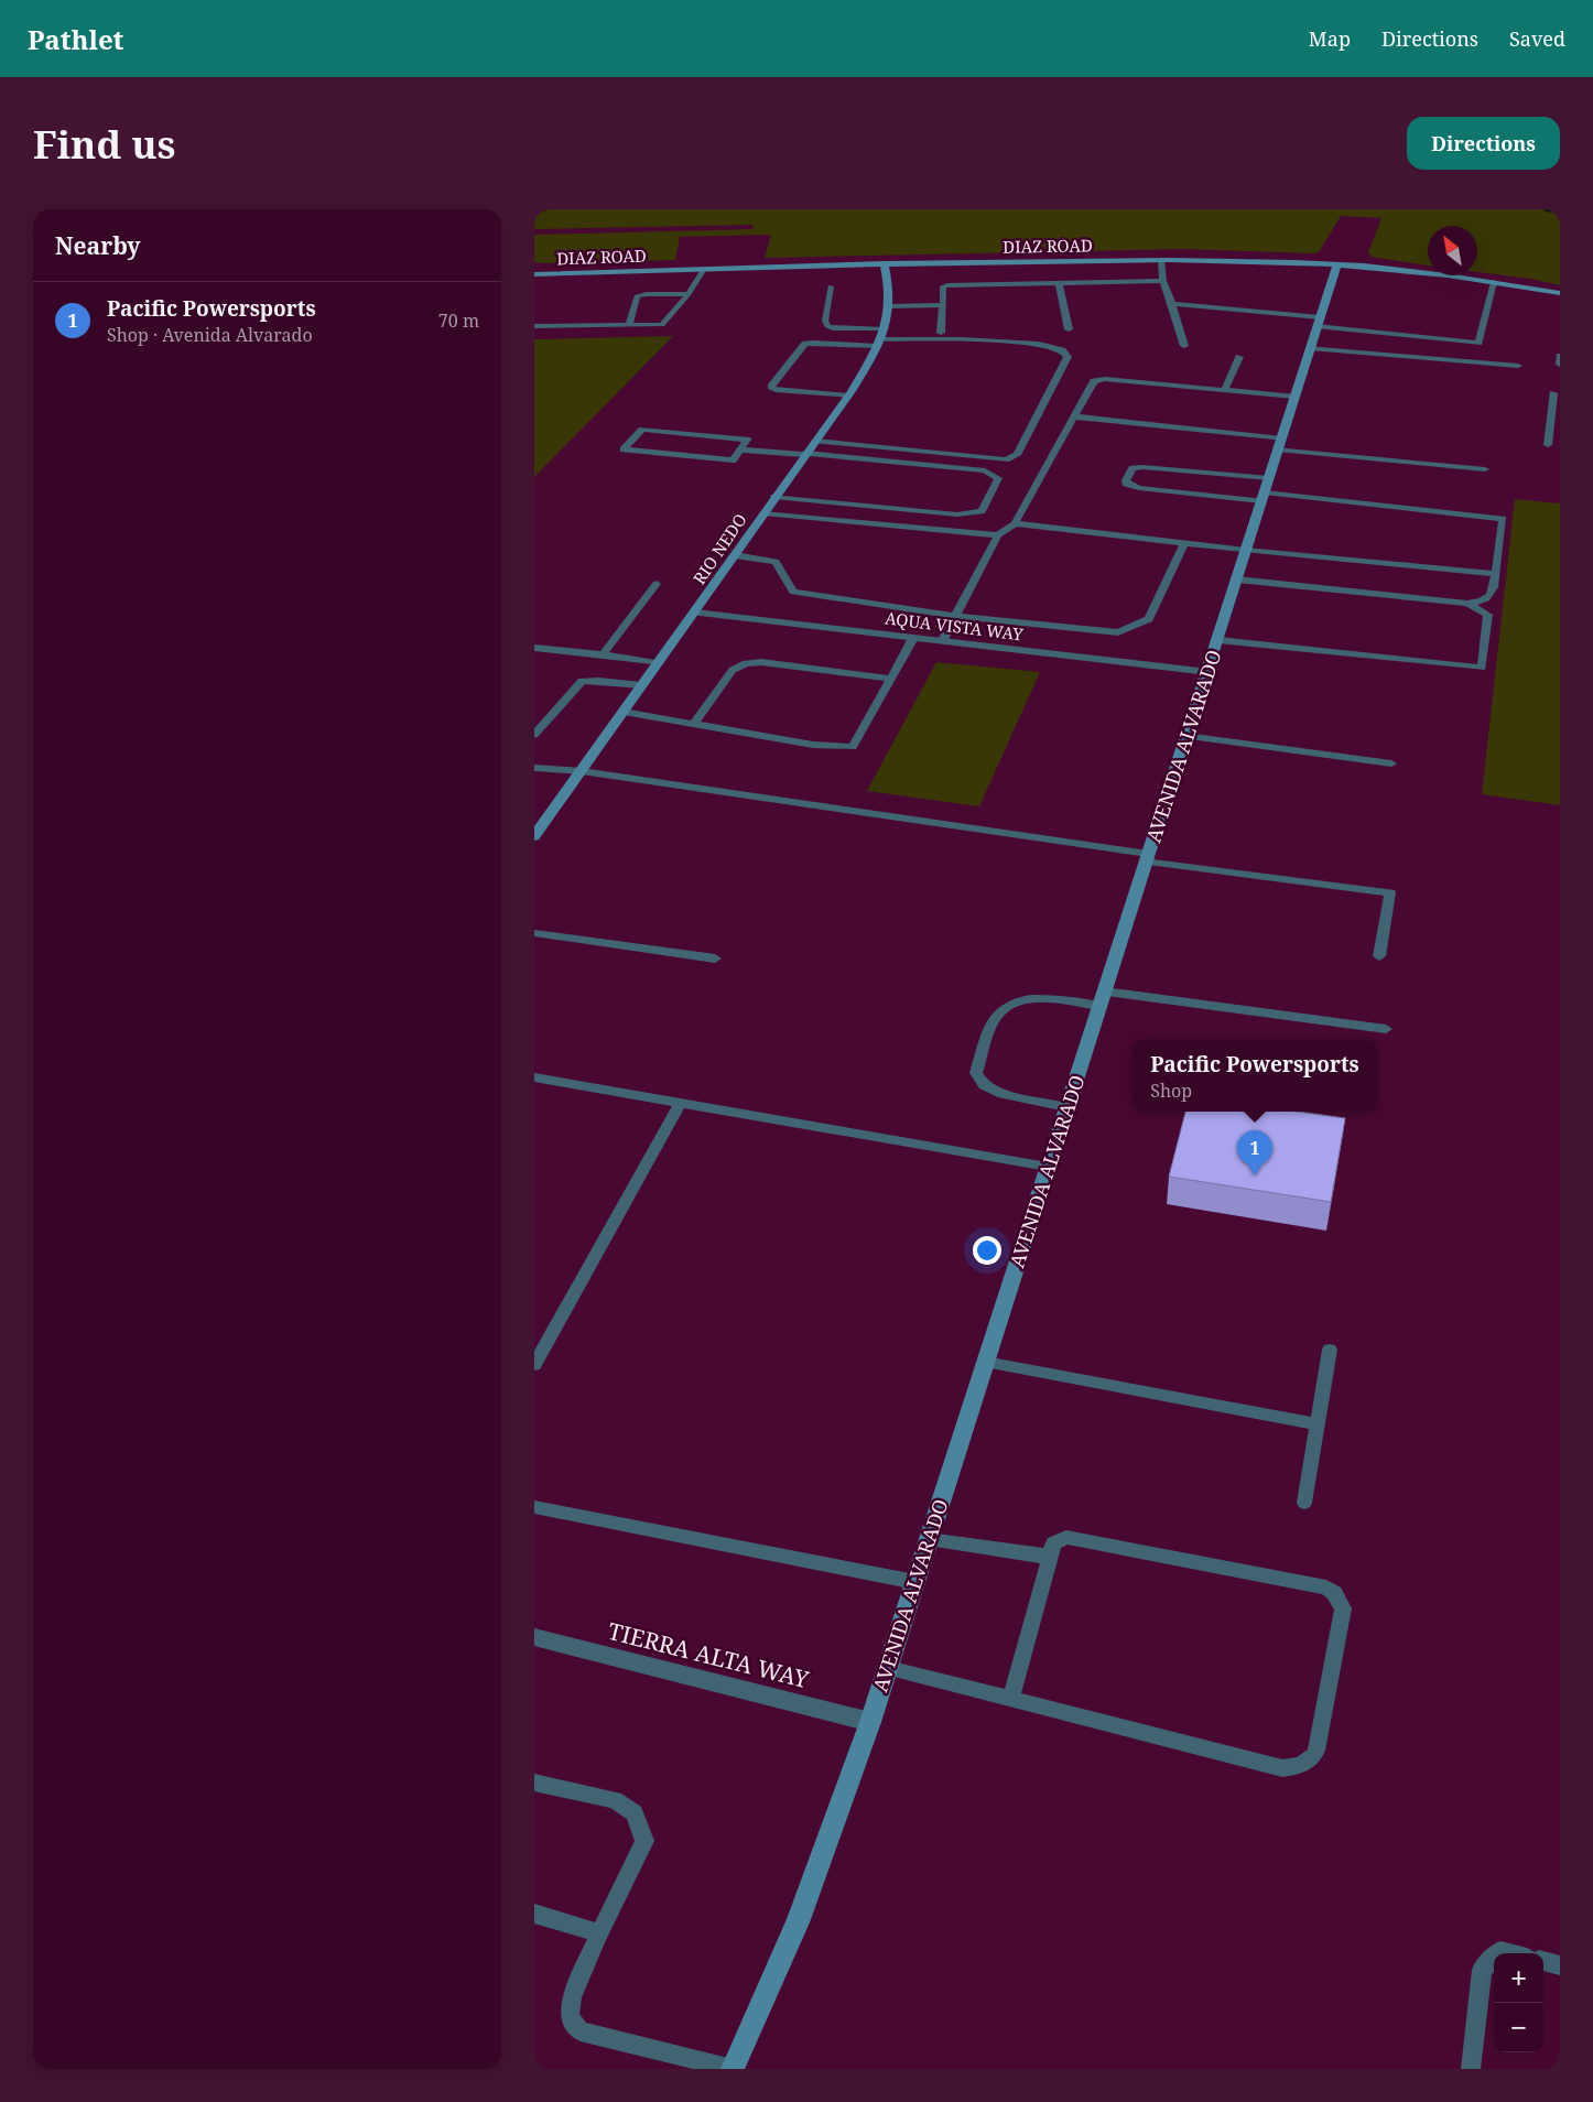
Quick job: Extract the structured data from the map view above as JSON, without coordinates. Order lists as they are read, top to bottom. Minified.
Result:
{"streets":{"street":["DIAZ ROAD","RIO NEDO","AQUA VISTA WAY","AVENIDA ALVARADO","TIERRA ALTA WAY"]},"crossings":[["DIAZ ROAD","RIO NEDO"],["DIAZ ROAD","AVENIDA ALVARADO"],["RIO NEDO","AQUA VISTA WAY"],["AQUA VISTA WAY","AVENIDA ALVARADO"],["AVENIDA ALVARADO","TIERRA ALTA WAY"]],"north":"top left","page":{"header":"Pathlet","nav":["Map","Directions","Saved"],"buttons":"Directions","title":"Find us","heading":"Nearby","list":[{"mark":"1","name":"Pacific Powersports","note":"Shop · Avenida Alvarado","value":"70 m"}],"popup":["Pacific Powersports","Shop"],"pins":"1","map_buttons":["+","−"]}}
